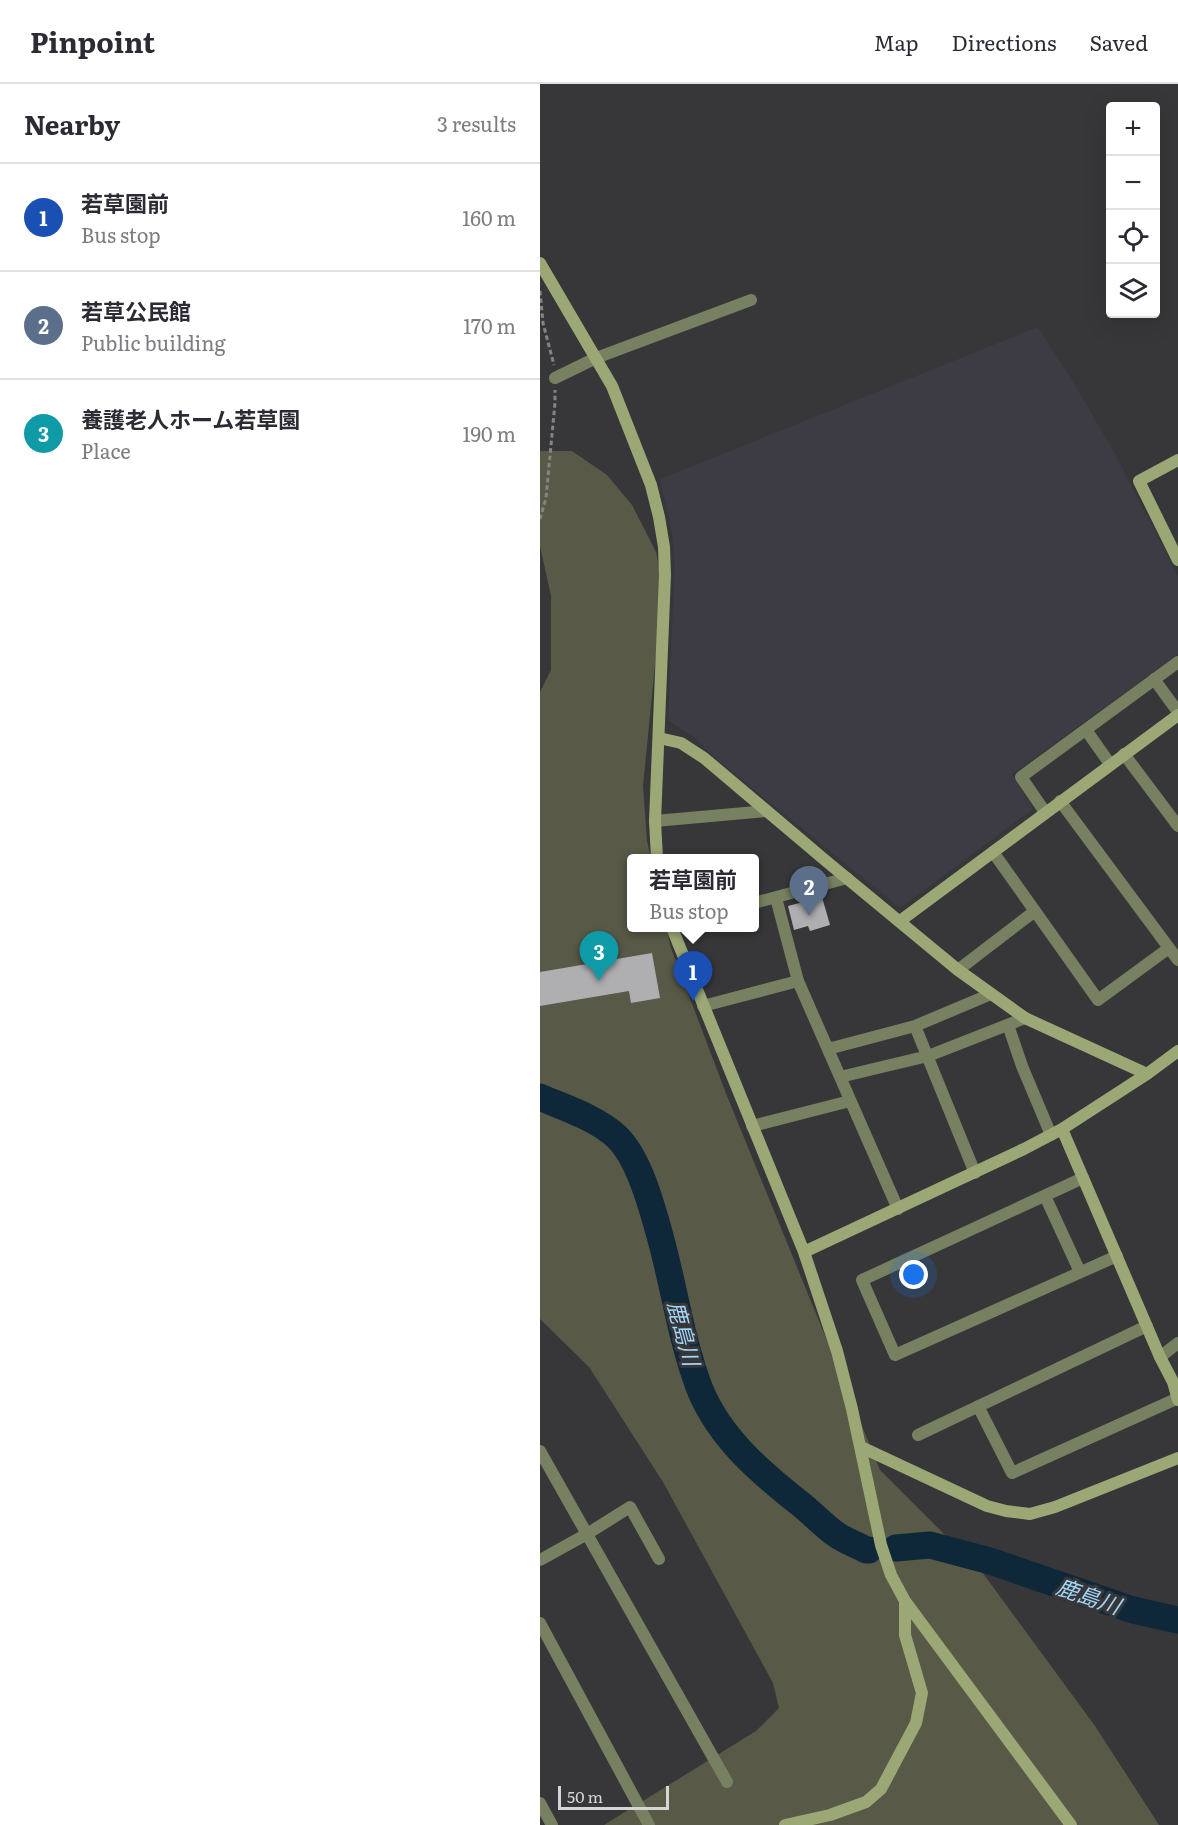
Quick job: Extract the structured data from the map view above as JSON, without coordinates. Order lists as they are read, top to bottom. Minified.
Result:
{"water":["鹿島川"],"scale_bar":"50 m","page":{"header":"Pinpoint","nav":["Map","Directions","Saved"],"heading":["Nearby","3 results"],"map_buttons":["+","−"],"list":[{"mark":"1","name":"若草園前","note":"Bus stop","value":"160 m"},{"mark":"2","name":"若草公民館","note":"Public building","value":"170 m"},{"mark":"3","name":"養護老人ホーム若草園","note":"Place","value":"190 m"}],"popup":["若草園前","Bus stop"],"pins":["2","3","1"],"scale":"50 m"}}
